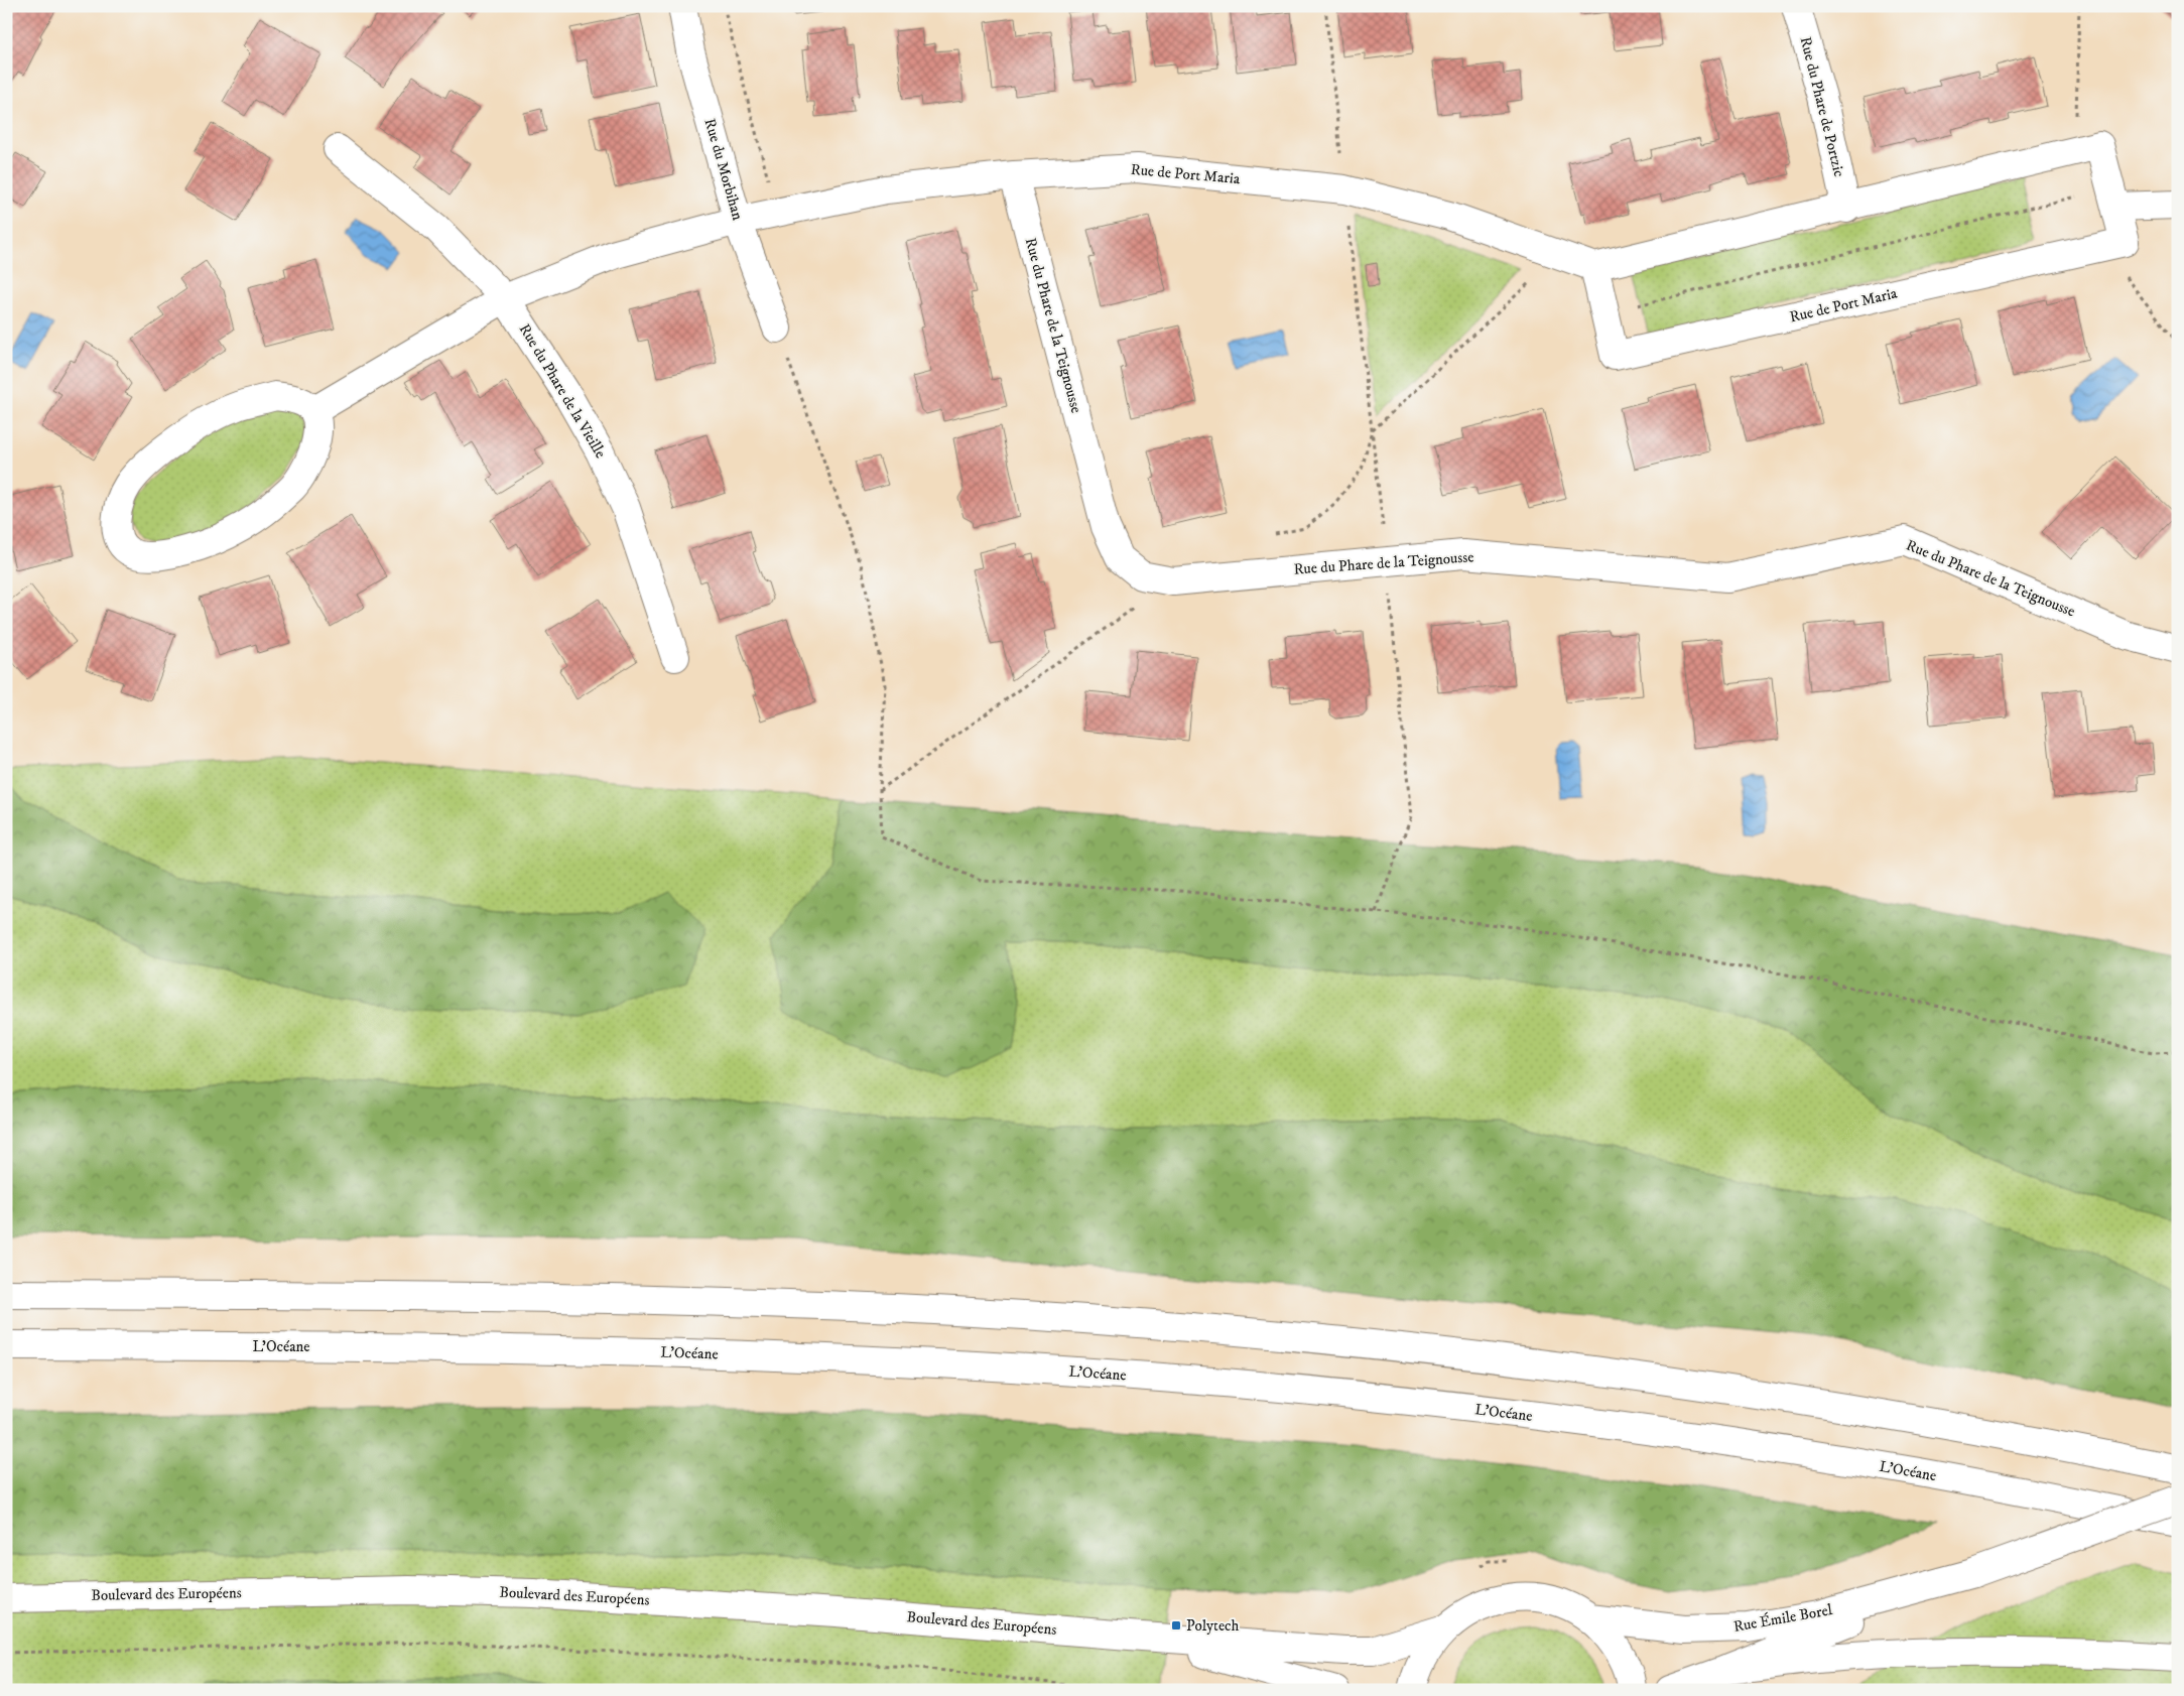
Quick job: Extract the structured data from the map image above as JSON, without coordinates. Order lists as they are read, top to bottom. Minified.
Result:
{"streets":{"main road":["Rue du Phare de Portzic","Rue du Morbihan","Rue de Port Maria","Rue du Phare de la Teignousse","Rue du Phare de la Vieille","L’Océane","Boulevard des Européens","Rue Émile Borel"]},"crossings":[["Rue du Phare de Portzic","Rue de Port Maria"],["Rue du Morbihan","Rue de Port Maria"],["Rue de Port Maria","Rue du Phare de la Teignousse"]],"places":{"transit":["Polytech"]}}
